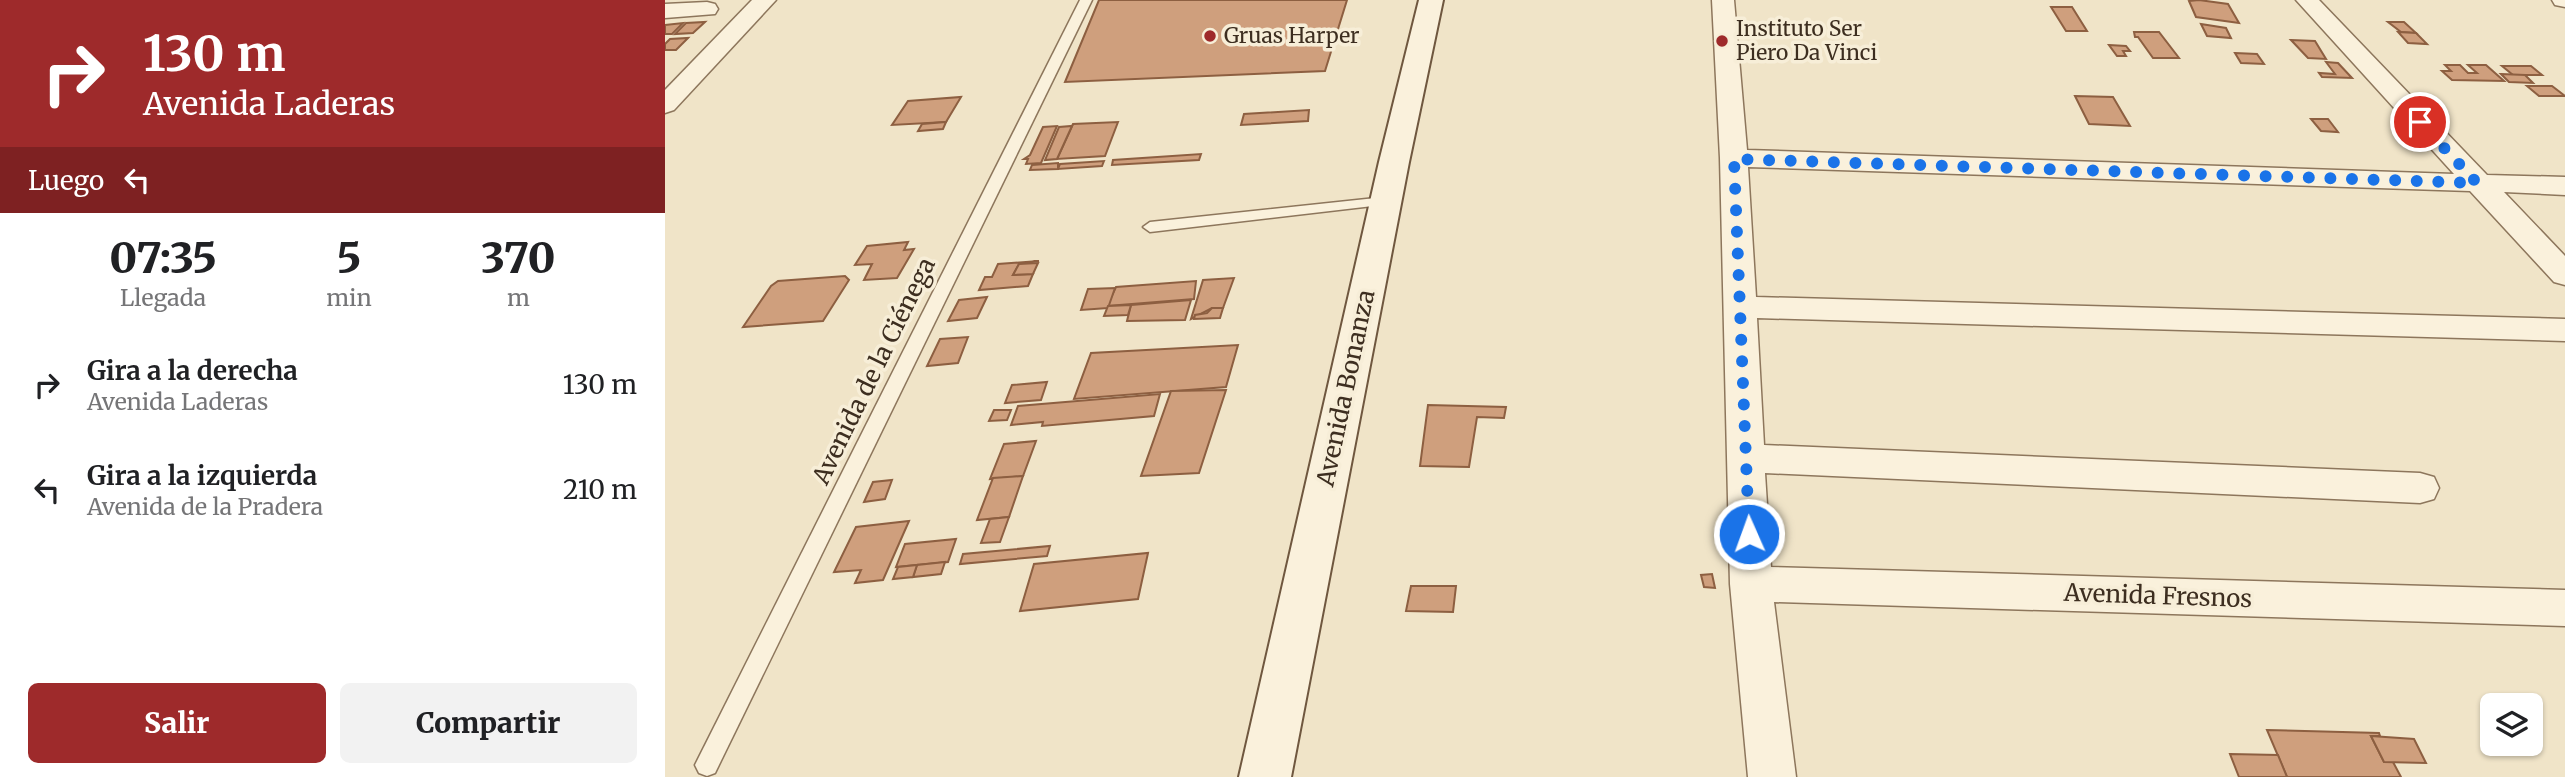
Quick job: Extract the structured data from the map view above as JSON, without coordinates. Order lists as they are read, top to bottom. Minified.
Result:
{"streets":{"street":["Avenida Bonanza","Avenida Fresnos"],"lane":["Avenida de la Ciénega"]},"places":["Gruas Harper","Instituto Ser Piero Da Vinci"],"page":{"turn":["130 m","Avenida Laderas"],"then":"Luego","eta":["07:35","Llegada","5","min","370","m"],"list":[{"name":"Gira a la derecha","note":"Avenida Laderas","value":"130 m"},{"name":"Gira a la izquierda","note":"Avenida de la Pradera","value":"210 m"}],"buttons":["Salir","Compartir"]}}
